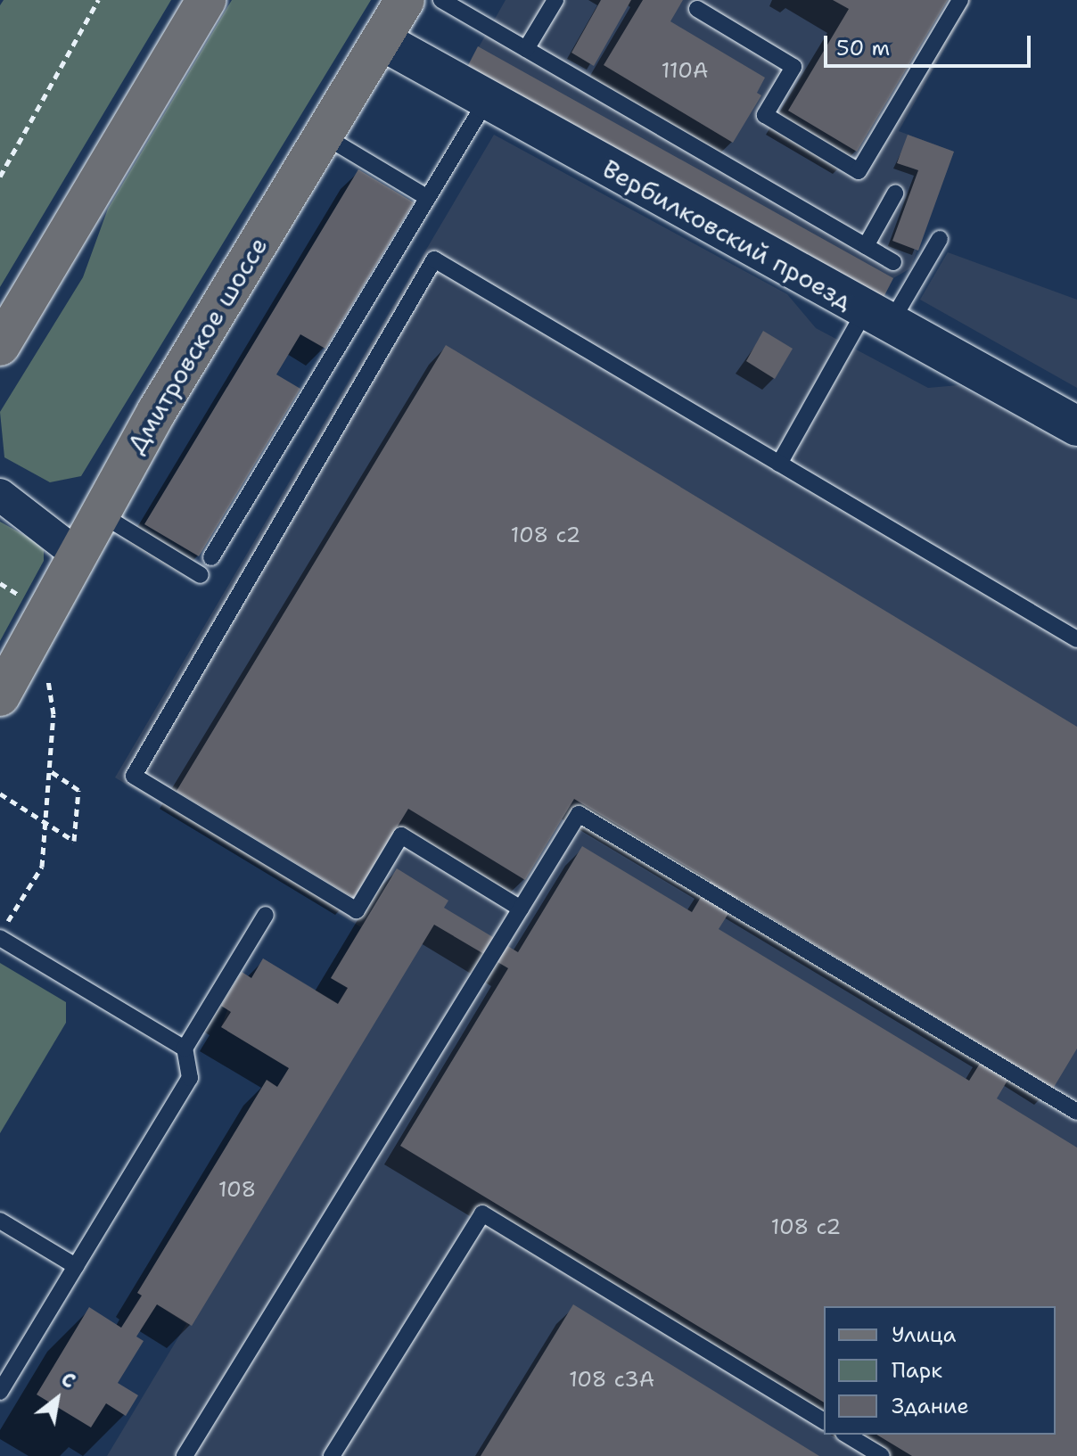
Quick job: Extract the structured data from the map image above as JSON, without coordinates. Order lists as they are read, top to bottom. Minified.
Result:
{"streets":{"main road":["Дмитровское шоссе"],"street":["Вербилковский проезд"]},"crossings":[["Вербилковский проезд","Дмитровское шоссе"]],"house_numbers":["110А","108 с2","108","108 с2","108 с3А"],"legend":["Улица","Парк","Здание"],"scale_bar":"50 m","north":"top right"}
